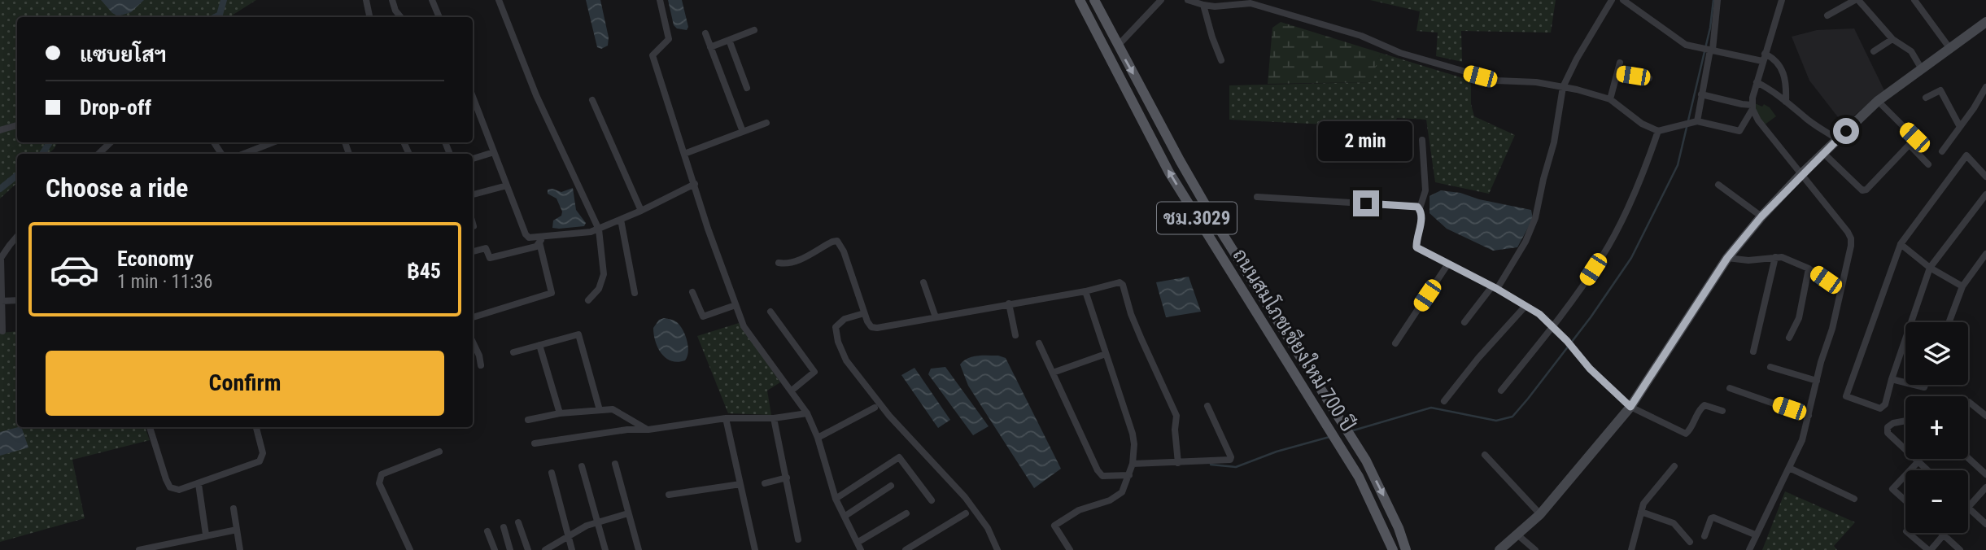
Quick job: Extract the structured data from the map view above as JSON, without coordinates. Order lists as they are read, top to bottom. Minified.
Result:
{"streets":{"main road":["ชม.3029","ถนนสมโภชเชียงใหม่ 700 ปี"]},"page":{"banner":["แซบยโสฯ","Drop-off"],"bubble":"2 min","heading":"Choose a ride","list":[{"name":"Economy","note":"1 min · 11:36","value":"฿45"}],"map_buttons":["+","−"],"buttons":"Confirm"}}
